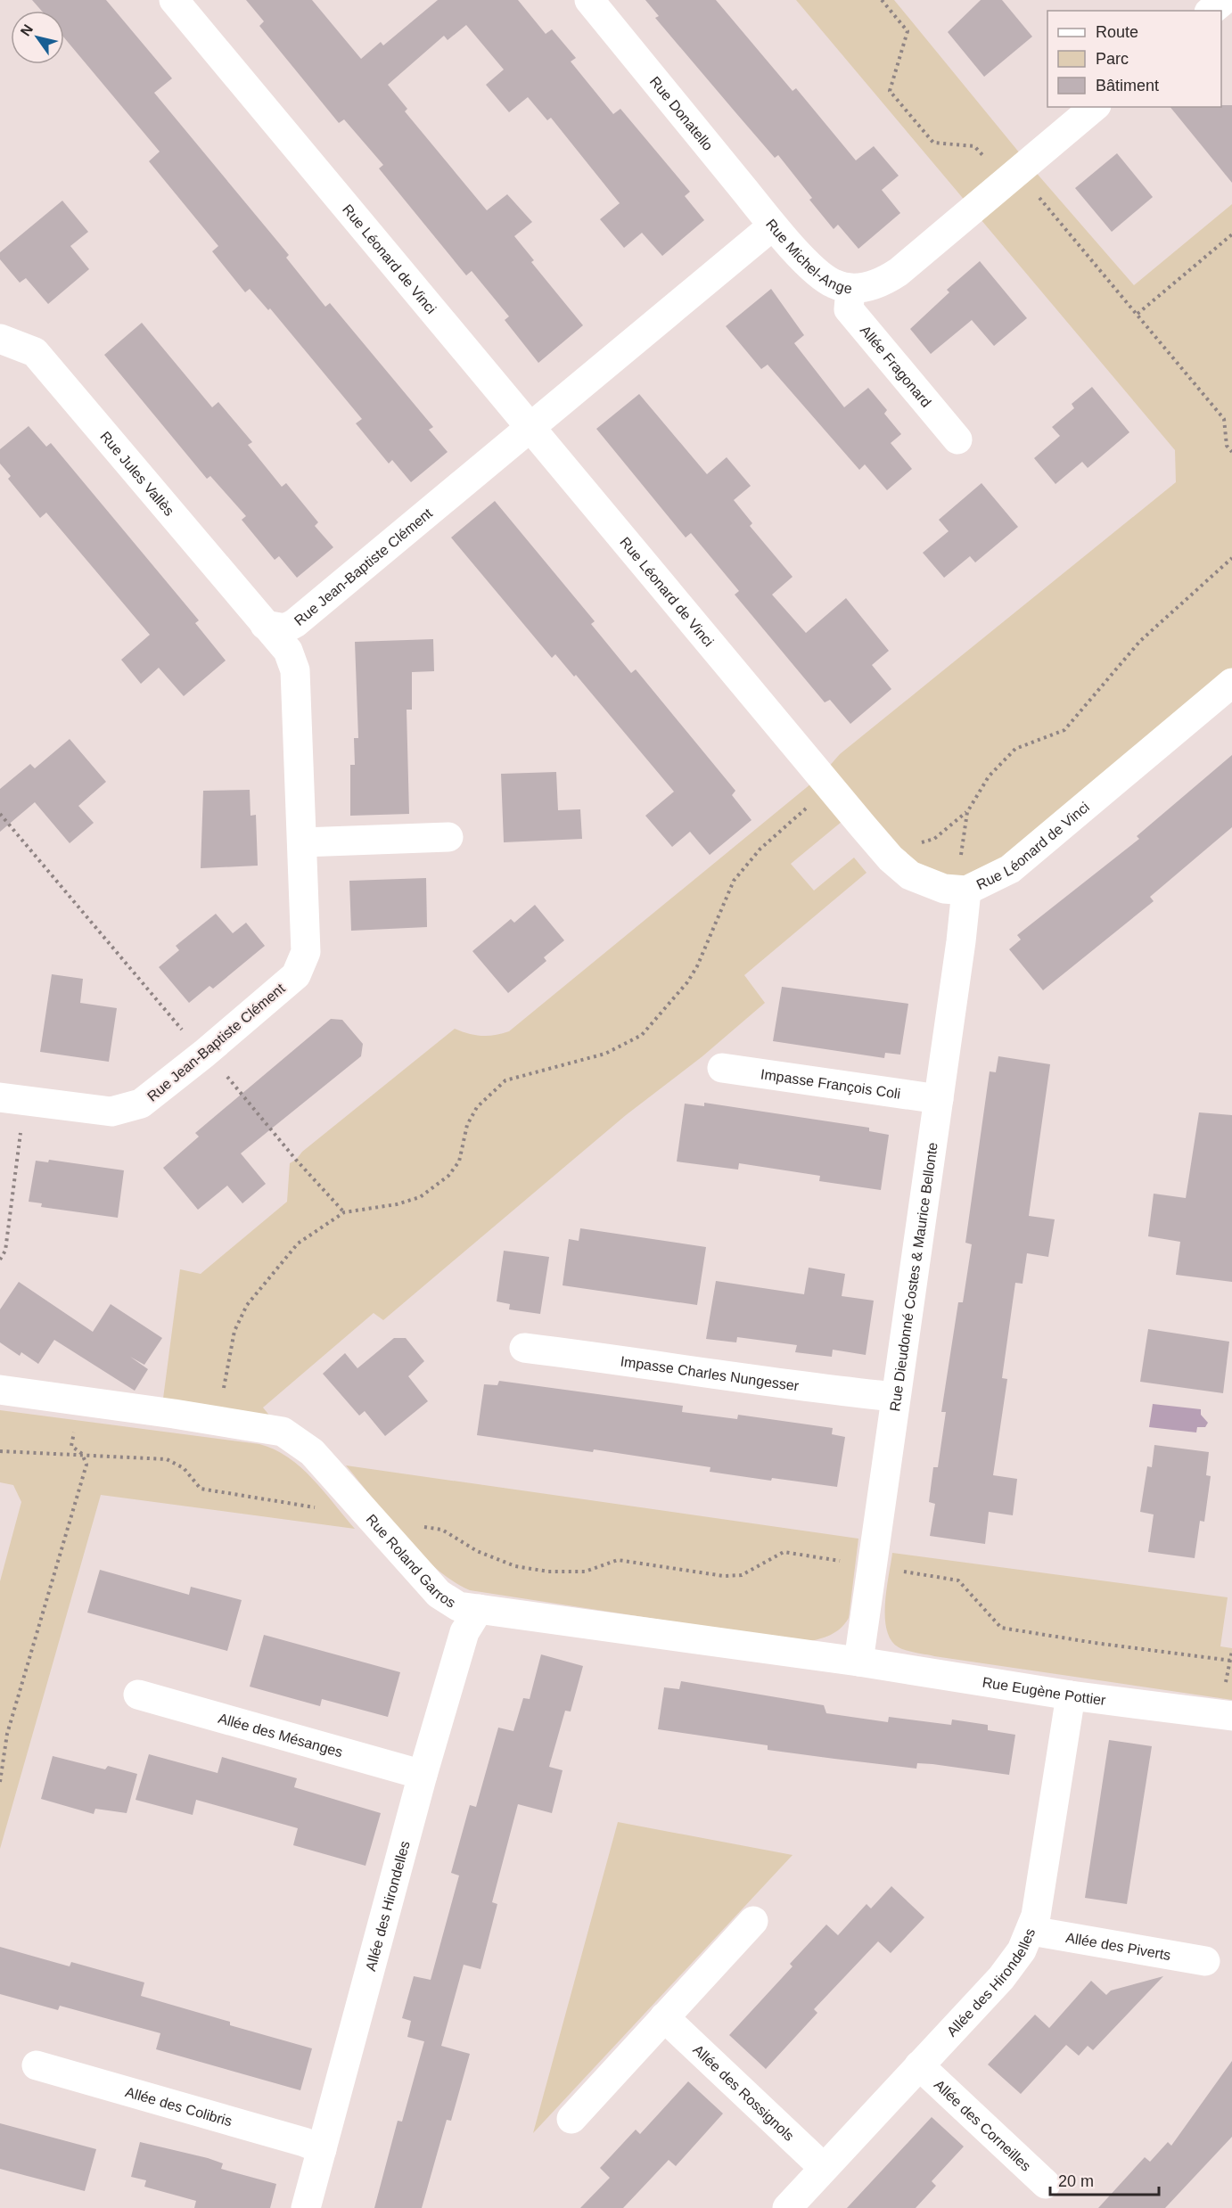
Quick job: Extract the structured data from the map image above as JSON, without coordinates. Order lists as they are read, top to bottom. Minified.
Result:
{"streets":{"street":["Rue Donatello","Rue Léonard de Vinci","Rue Michel-Ange","Allée Fragonard","Rue Jules Vallès","Rue Jean-Baptiste Clément","Impasse François Coli","Rue Dieudonné Costes & Maurice Bellonte","Impasse Charles Nungesser","Rue Roland Garros","Rue Eugène Pottier","Allée des Mésanges","Allée des Hirondelles","Allée des Piverts","Allée des Rossignols","Allée des Colibris","Allée des Corneilles"]},"crossings":[["Rue Donatello","Rue Michel-Ange"],["Rue Léonard de Vinci","Rue Michel-Ange"],["Rue Léonard de Vinci","Rue Jean-Baptiste Clément"],["Rue Léonard de Vinci","Rue Dieudonné Costes & Maurice Bellonte"],["Rue Michel-Ange","Allée Fragonard"],["Rue Michel-Ange","Rue Jean-Baptiste Clément"],["Rue Jules Vallès","Rue Jean-Baptiste Clément"],["Impasse François Coli","Rue Dieudonné Costes & Maurice Bellonte"],["Rue Dieudonné Costes & Maurice Bellonte","Impasse Charles Nungesser"],["Rue Dieudonné Costes & Maurice Bellonte","Rue Roland Garros"],["Rue Dieudonné Costes & Maurice Bellonte","Rue Eugène Pottier"],["Rue Roland Garros","Rue Eugène Pottier"],["Rue Roland Garros","Allée des Hirondelles"],["Rue Eugène Pottier","Allée des Hirondelles"],["Allée des Mésanges","Allée des Hirondelles"],["Allée des Hirondelles","Allée des Piverts"],["Allée des Hirondelles","Allée des Rossignols"],["Allée des Hirondelles","Allée des Colibris"],["Allée des Hirondelles","Allée des Corneilles"]],"legend":["Route","Parc","Bâtiment"],"scale_bar":"20 m","north":"top left"}
